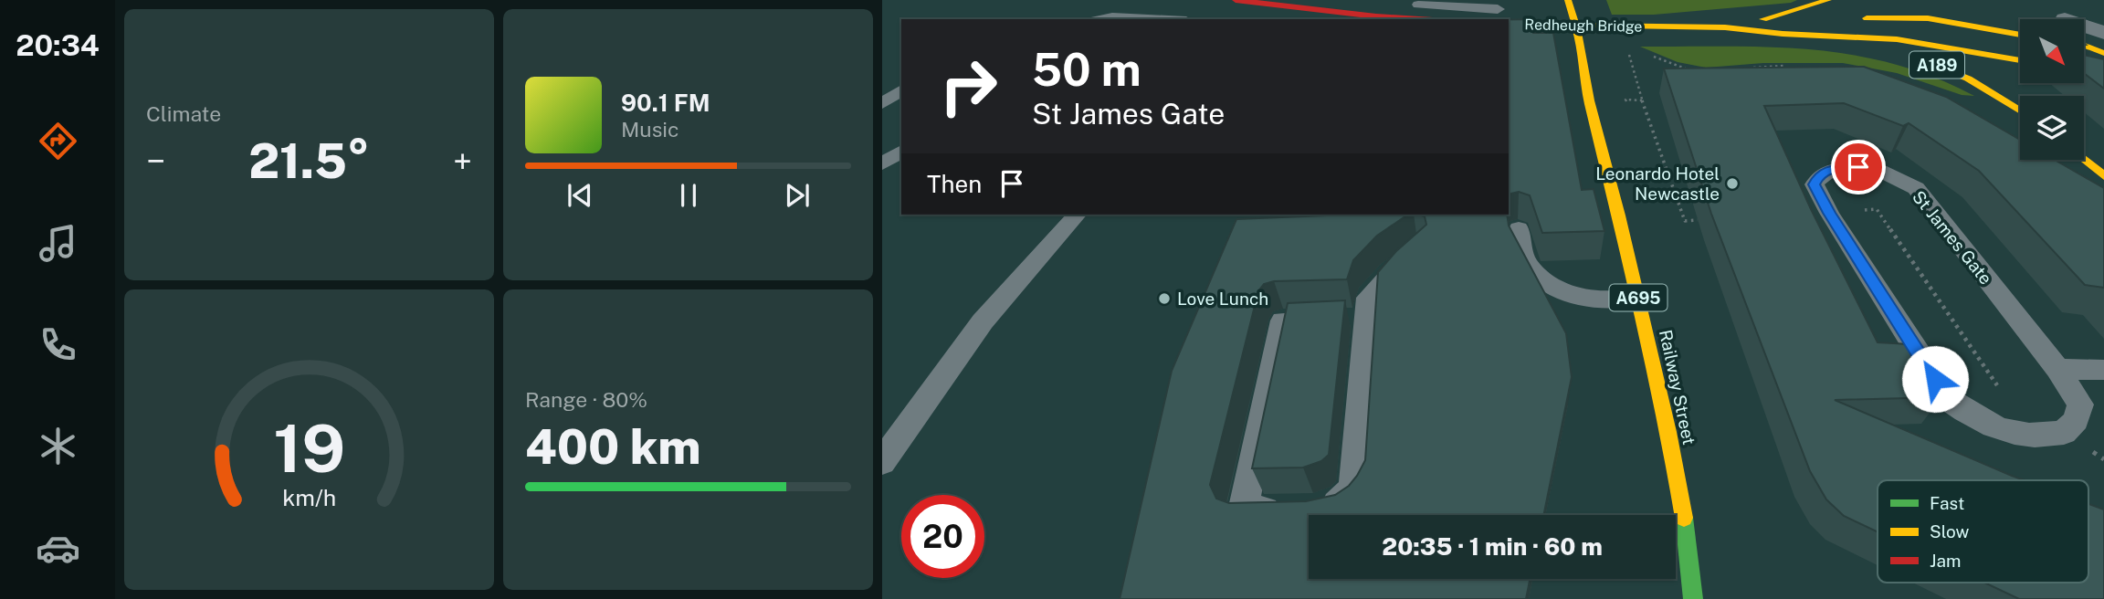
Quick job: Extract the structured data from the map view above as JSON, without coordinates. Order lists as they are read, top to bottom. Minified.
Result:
{"streets":{"main road":["Redheugh Bridge","A189","A695","Railway Street"],"lane":["St James Gate"]},"crossings":[["Redheugh Bridge","A189"]],"places":["Leonardo Hotel Newcastle","Love Lunch"],"legend":["Fast","Slow","Jam"],"north":"bottom right","page":{"tabs":"20:34","tile":["Climate",["Range · 80%","400 km"]],"turn":["50 m","St James Gate"],"song":["90.1 FM","Music"],"heat":["−","21.5°","+"],"then":"Then","limit":"20","trip":"20:35 · 1 min · 60 m","gauge":["19","km/h"]}}
